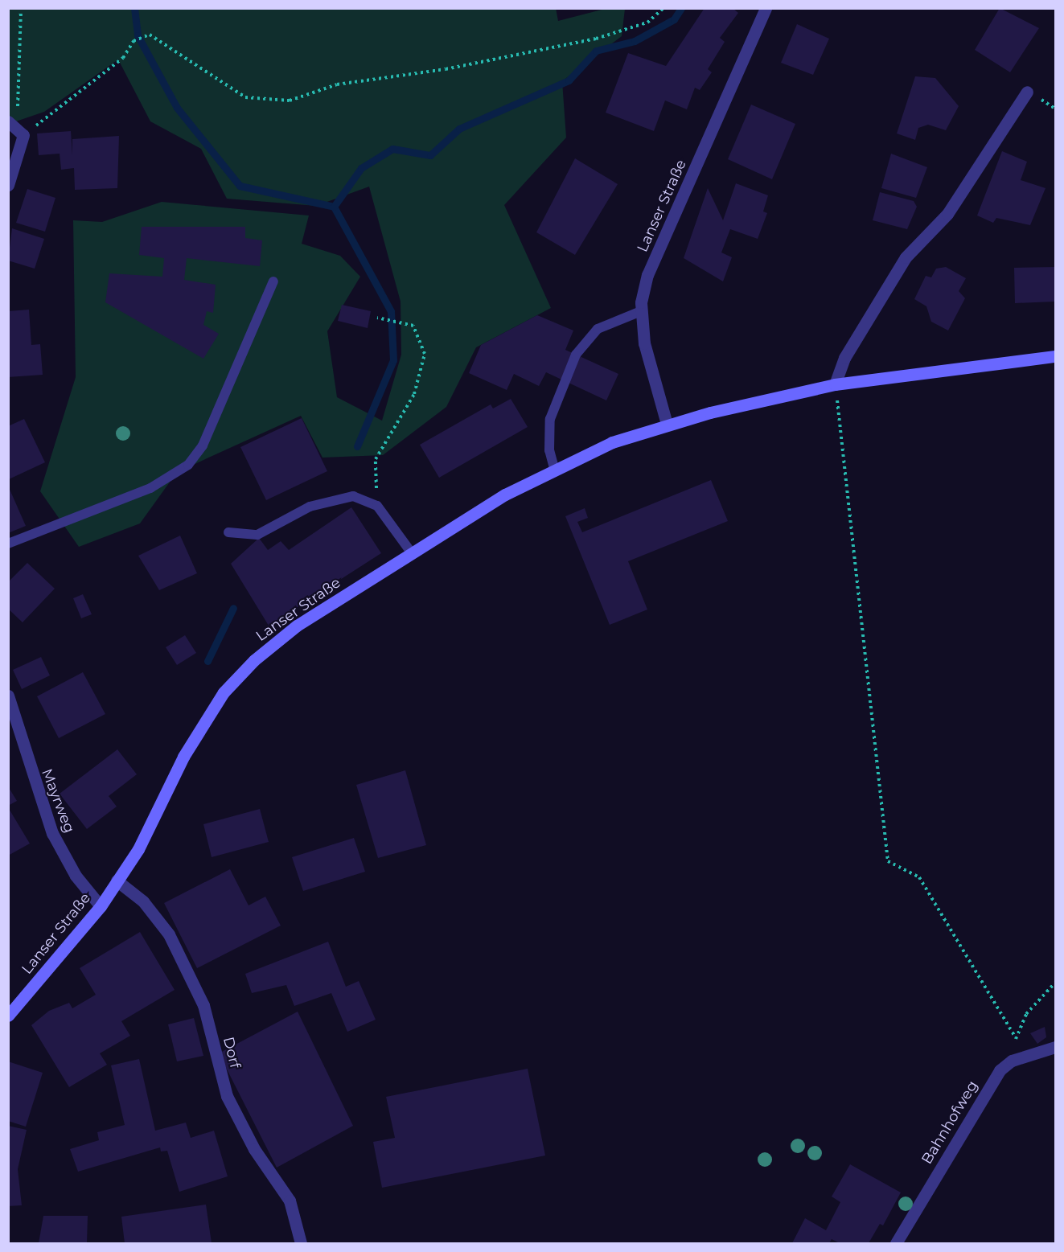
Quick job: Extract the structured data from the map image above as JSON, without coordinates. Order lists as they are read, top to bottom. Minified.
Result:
{"streets":{"main road":["Lanser Straße"],"street":["Mayrweg","Dorf","Bahnhofweg"]},"crossings":[["Lanser Straße","Mayrweg"],["Lanser Straße","Dorf"]]}
